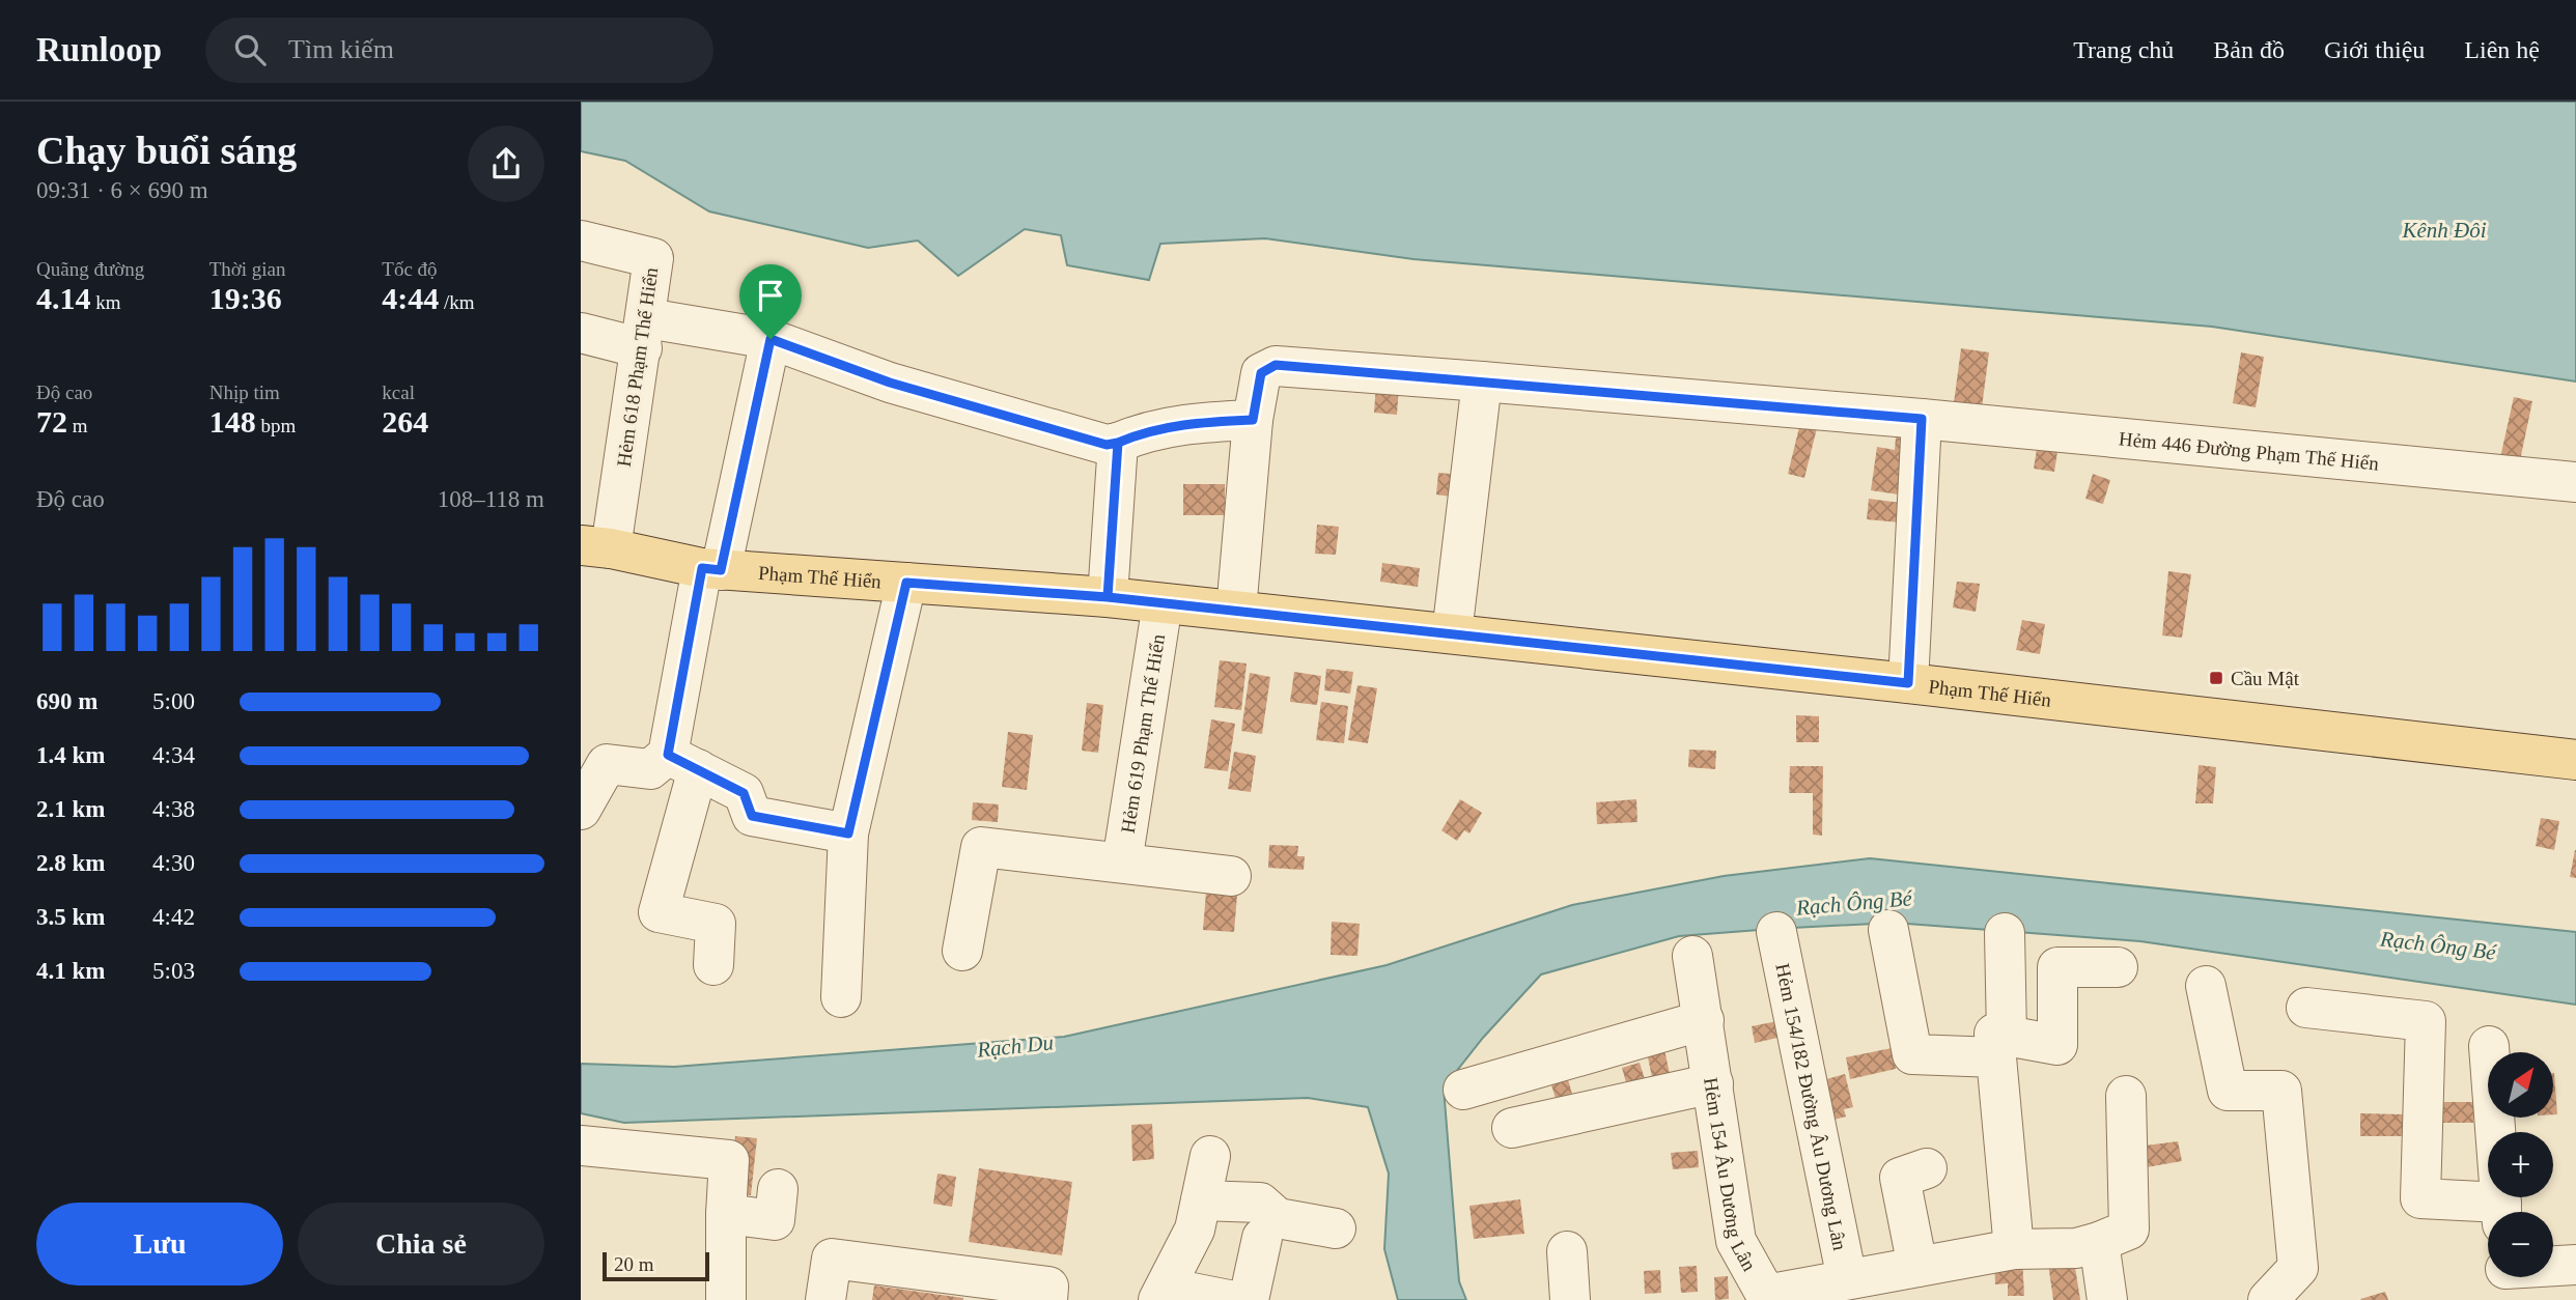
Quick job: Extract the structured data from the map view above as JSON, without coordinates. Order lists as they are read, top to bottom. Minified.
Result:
{"streets":{"main road":["Phạm Thế Hiển"],"street":["Hẻm 618 Phạm Thế Hiển","Hẻm 446 Đường Phạm Thế Hiển","Hẻm 619 Phạm Thế Hiển","Hẻm 154/182 Đường Âu Dương Lân","Hẻm 154 Âu Dương Lân"]},"crossings":[["Hẻm 618 Phạm Thế Hiển","Phạm Thế Hiển"],["Phạm Thế Hiển","Hẻm 619 Phạm Thế Hiển"],["Hẻm 154/182 Đường Âu Dương Lân","Hẻm 154 Âu Dương Lân"]],"water":["Kênh Đôi","Rạch Ông Bé","Rạch Du"],"places":{"transit":["Cầu Mật"]},"scale_bar":"20 m","north":"top right","page":{"header":"Runloop","search":"Tìm kiếm","nav":["Trang chủ","Bản đồ","Giới thiệu","Liên hệ"],"heading":["Chạy buổi sáng","09:31 · 6 × 690 m"],"stats":[["Quãng đường","4.14 km"],["Thời gian","19:36"],["Tốc độ","4:44 /km"],["Độ cao","72 m"],["Nhịp tim","148 bpm"],["kcal","264"]],"chart":["Độ cao","108–118 m"],"list":[{"name":"690 m","note":"5:00"},{"name":"1.4 km","note":"4:34"},{"name":"2.1 km","note":"4:38"},{"name":"2.8 km","note":"4:30"},{"name":"3.5 km","note":"4:42"},{"name":"4.1 km","note":"5:03"}],"map_buttons":["+","−"],"buttons":["Lưu","Chia sẻ"],"scale":"20 m"}}
